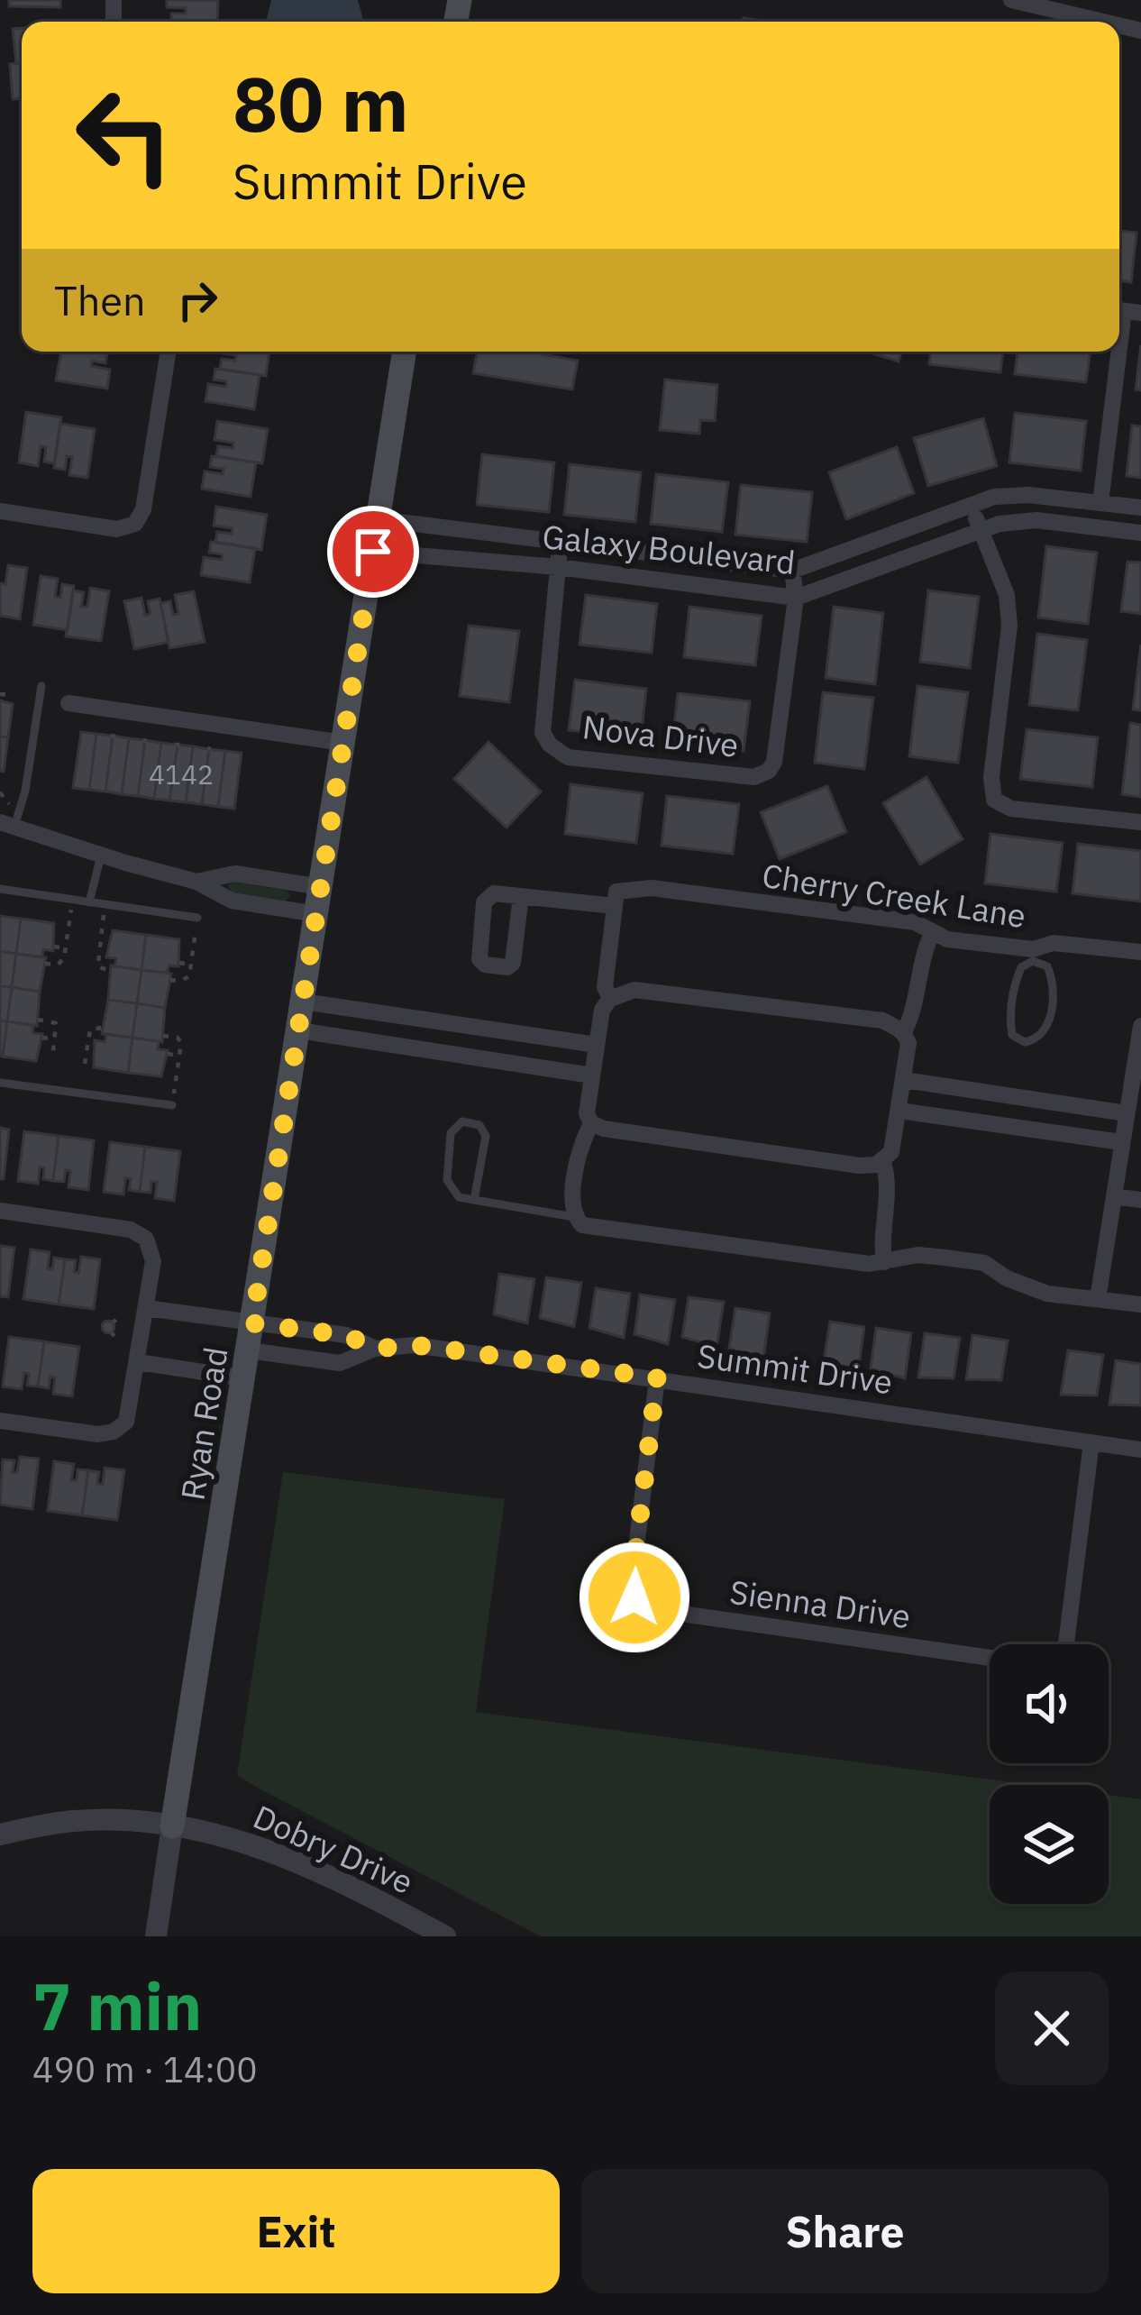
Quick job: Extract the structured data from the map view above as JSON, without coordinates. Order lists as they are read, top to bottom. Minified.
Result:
{"streets":{"main road":["Ryan Road"],"street":["Galaxy Boulevard","Nova Drive","Cherry Creek Lane","Summit Drive","Sienna Drive","Dobry Drive"]},"crossings":[["Galaxy Boulevard","Nova Drive"],["Galaxy Boulevard","Ryan Road"],["Summit Drive","Ryan Road"],["Summit Drive","Sienna Drive"],["Ryan Road","Dobry Drive"]],"house_numbers":["4142"],"page":{"turn":["80 m","Summit Drive"],"then":"Then","heading":["7 min","490 m · 14:00"],"buttons":["Exit","Share"]}}
